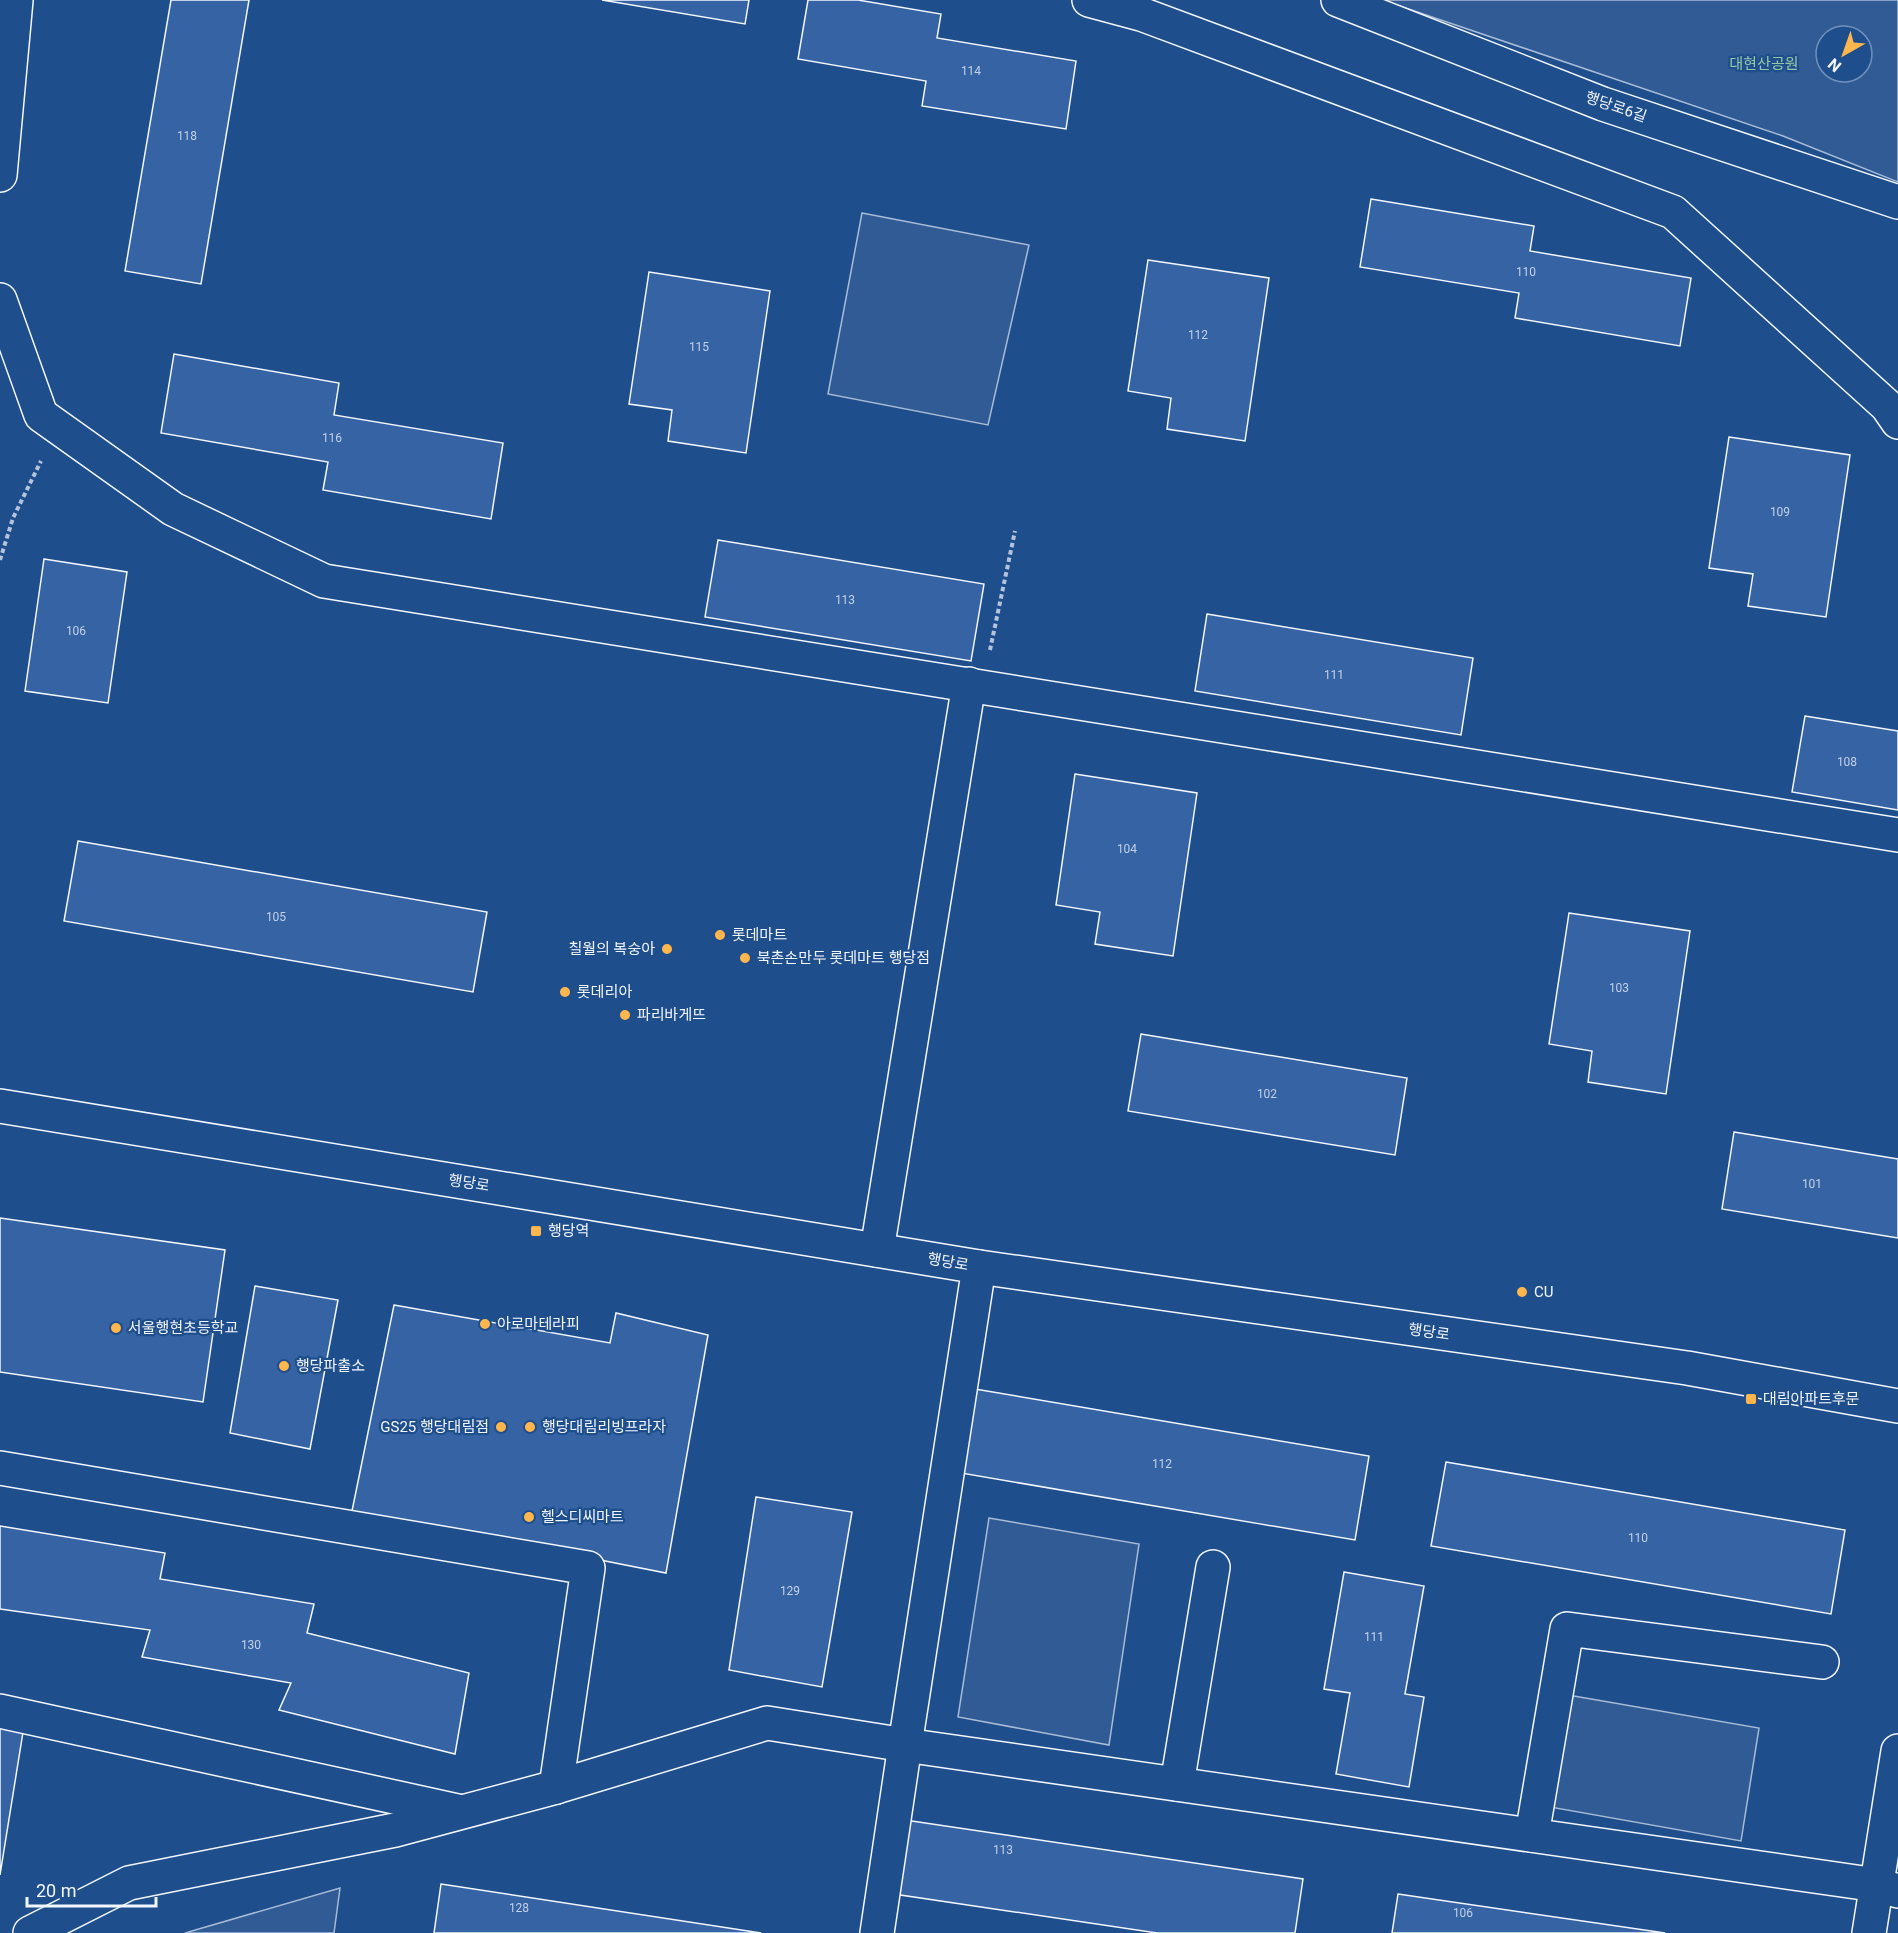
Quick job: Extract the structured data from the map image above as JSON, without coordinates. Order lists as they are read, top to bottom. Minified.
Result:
{"streets":{"main road":["행당로6길","행당로"]},"parks":["대현산공원"],"places":{"other":["롯데마트","칠월의 복숭아","북촌손만두 롯데마트 행당점","롯데리아","파리바게뜨","CU","아로마테라피","서울행현초등학교","행당파출소","GS25 행당대림점","행당대림리빙프라자","헬스디씨마트"],"transit":["행당역","대림아파트후문"]},"house_numbers":["114","118","110","112","115","116","109","113","106","111","108","104","105","103","102","101","112","110","129","111","130","113","128","106"],"scale_bar":"20 m","north":"bottom left"}
